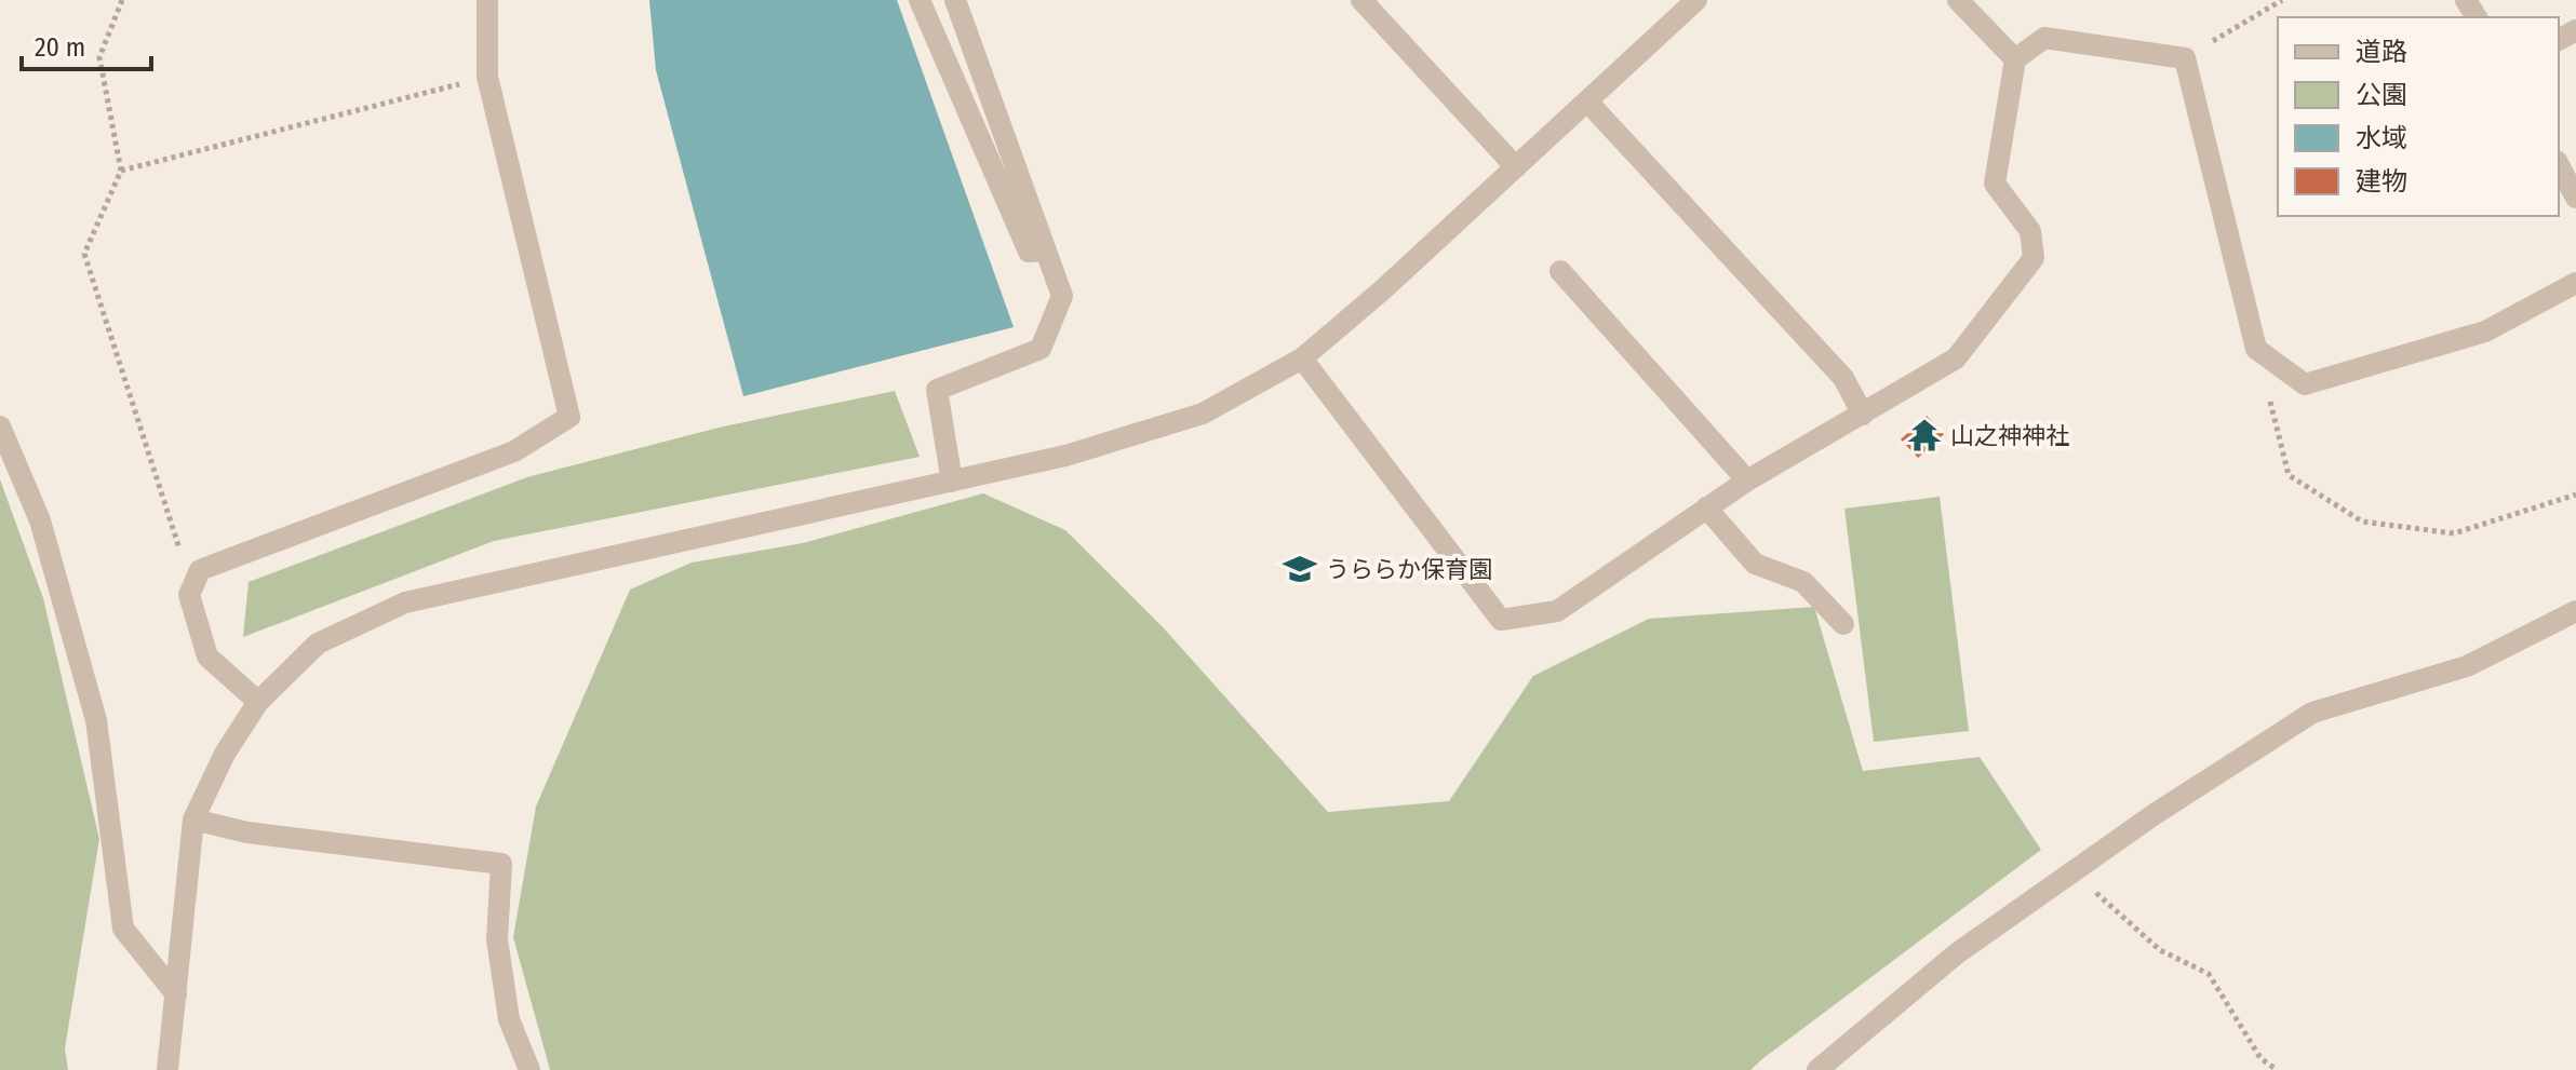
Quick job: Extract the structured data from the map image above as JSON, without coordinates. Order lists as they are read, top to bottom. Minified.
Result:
{"places":{"temple":["山之神神社"],"school or university":["うららか保育園"]},"legend":["道路","公園","水域","建物"],"scale_bar":"20 m"}
